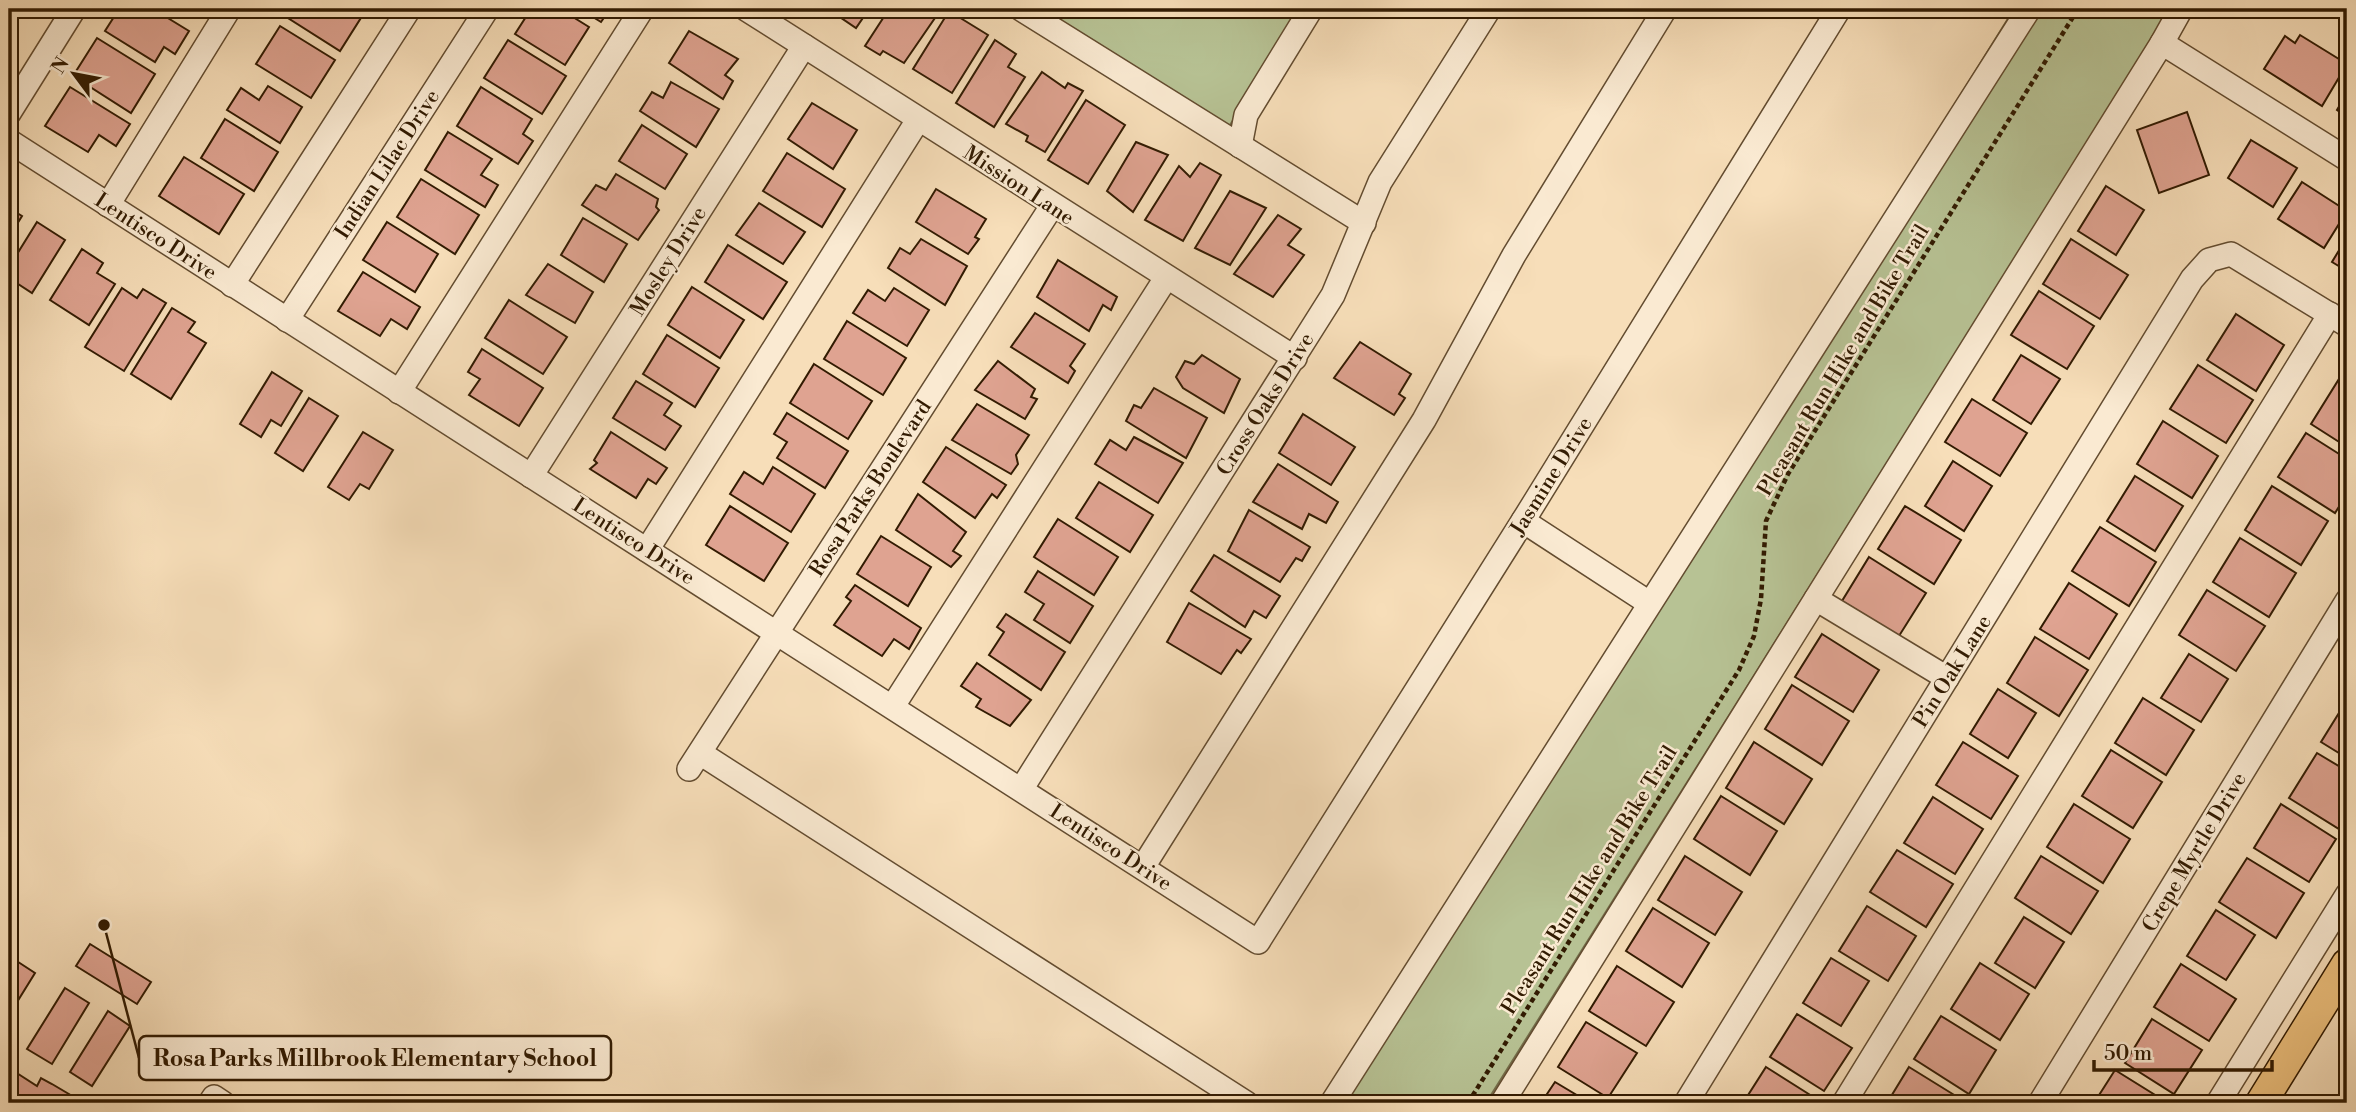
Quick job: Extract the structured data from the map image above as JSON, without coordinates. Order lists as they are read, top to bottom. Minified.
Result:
{"streets":{"street":["Indian Lilac Drive","Mission Lane","Lentisco Drive","Mosley Drive","Cross Oaks Drive","Jasmine Drive","Rosa Parks Boulevard","Pin Oak Lane","Crepe Myrtle Drive"],"path":["Pleasant Run Hike and Bike Trail"]},"crossings":[["Indian Lilac Drive","Lentisco Drive"],["Mission Lane","Mosley Drive"],["Mission Lane","Cross Oaks Drive"],["Mission Lane","Rosa Parks Boulevard"],["Lentisco Drive","Mosley Drive"],["Lentisco Drive","Cross Oaks Drive"],["Lentisco Drive","Jasmine Drive"],["Lentisco Drive","Rosa Parks Boulevard"]],"places":["Rosa Parks Millbrook Elementary School"],"scale_bar":"50 m","north":"top left"}
